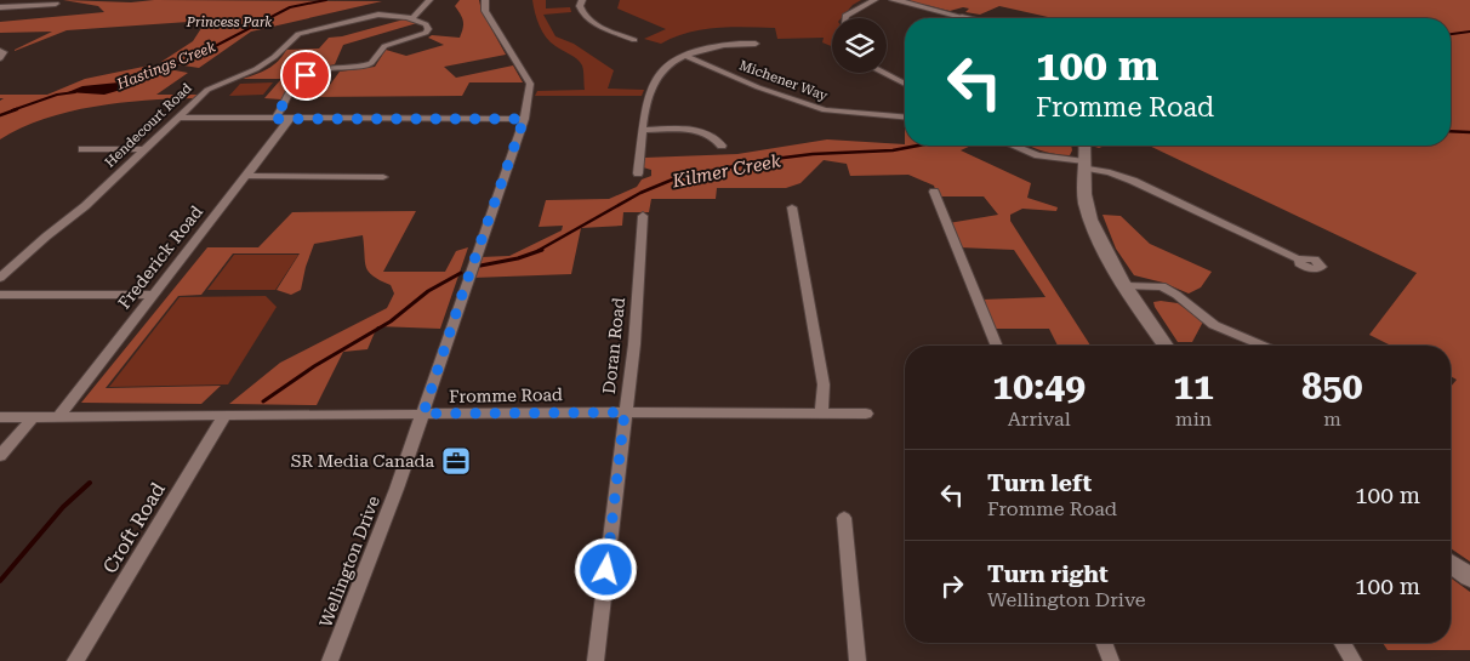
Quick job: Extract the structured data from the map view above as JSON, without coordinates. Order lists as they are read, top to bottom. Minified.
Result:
{"streets":{"street":["Michener Way","Hendecourt Road","Frederick Road","Doran Road","Fromme Road","Croft Road","Wellington Drive"]},"crossings":[["Frederick Road","Fromme Road"],["Doran Road","Fromme Road"],["Fromme Road","Croft Road"],["Fromme Road","Wellington Drive"]],"water":["Hastings Creek","Kilmer Creek"],"parks":["Princess Park"],"places":{"office":["SR Media Canada"]},"page":{"turn":["100 m","Fromme Road"],"eta":["10:49","Arrival","11","min","850","m"],"list":[{"name":"Turn left","note":"Fromme Road","value":"100 m"},{"name":"Turn right","note":"Wellington Drive","value":"100 m"}]}}
